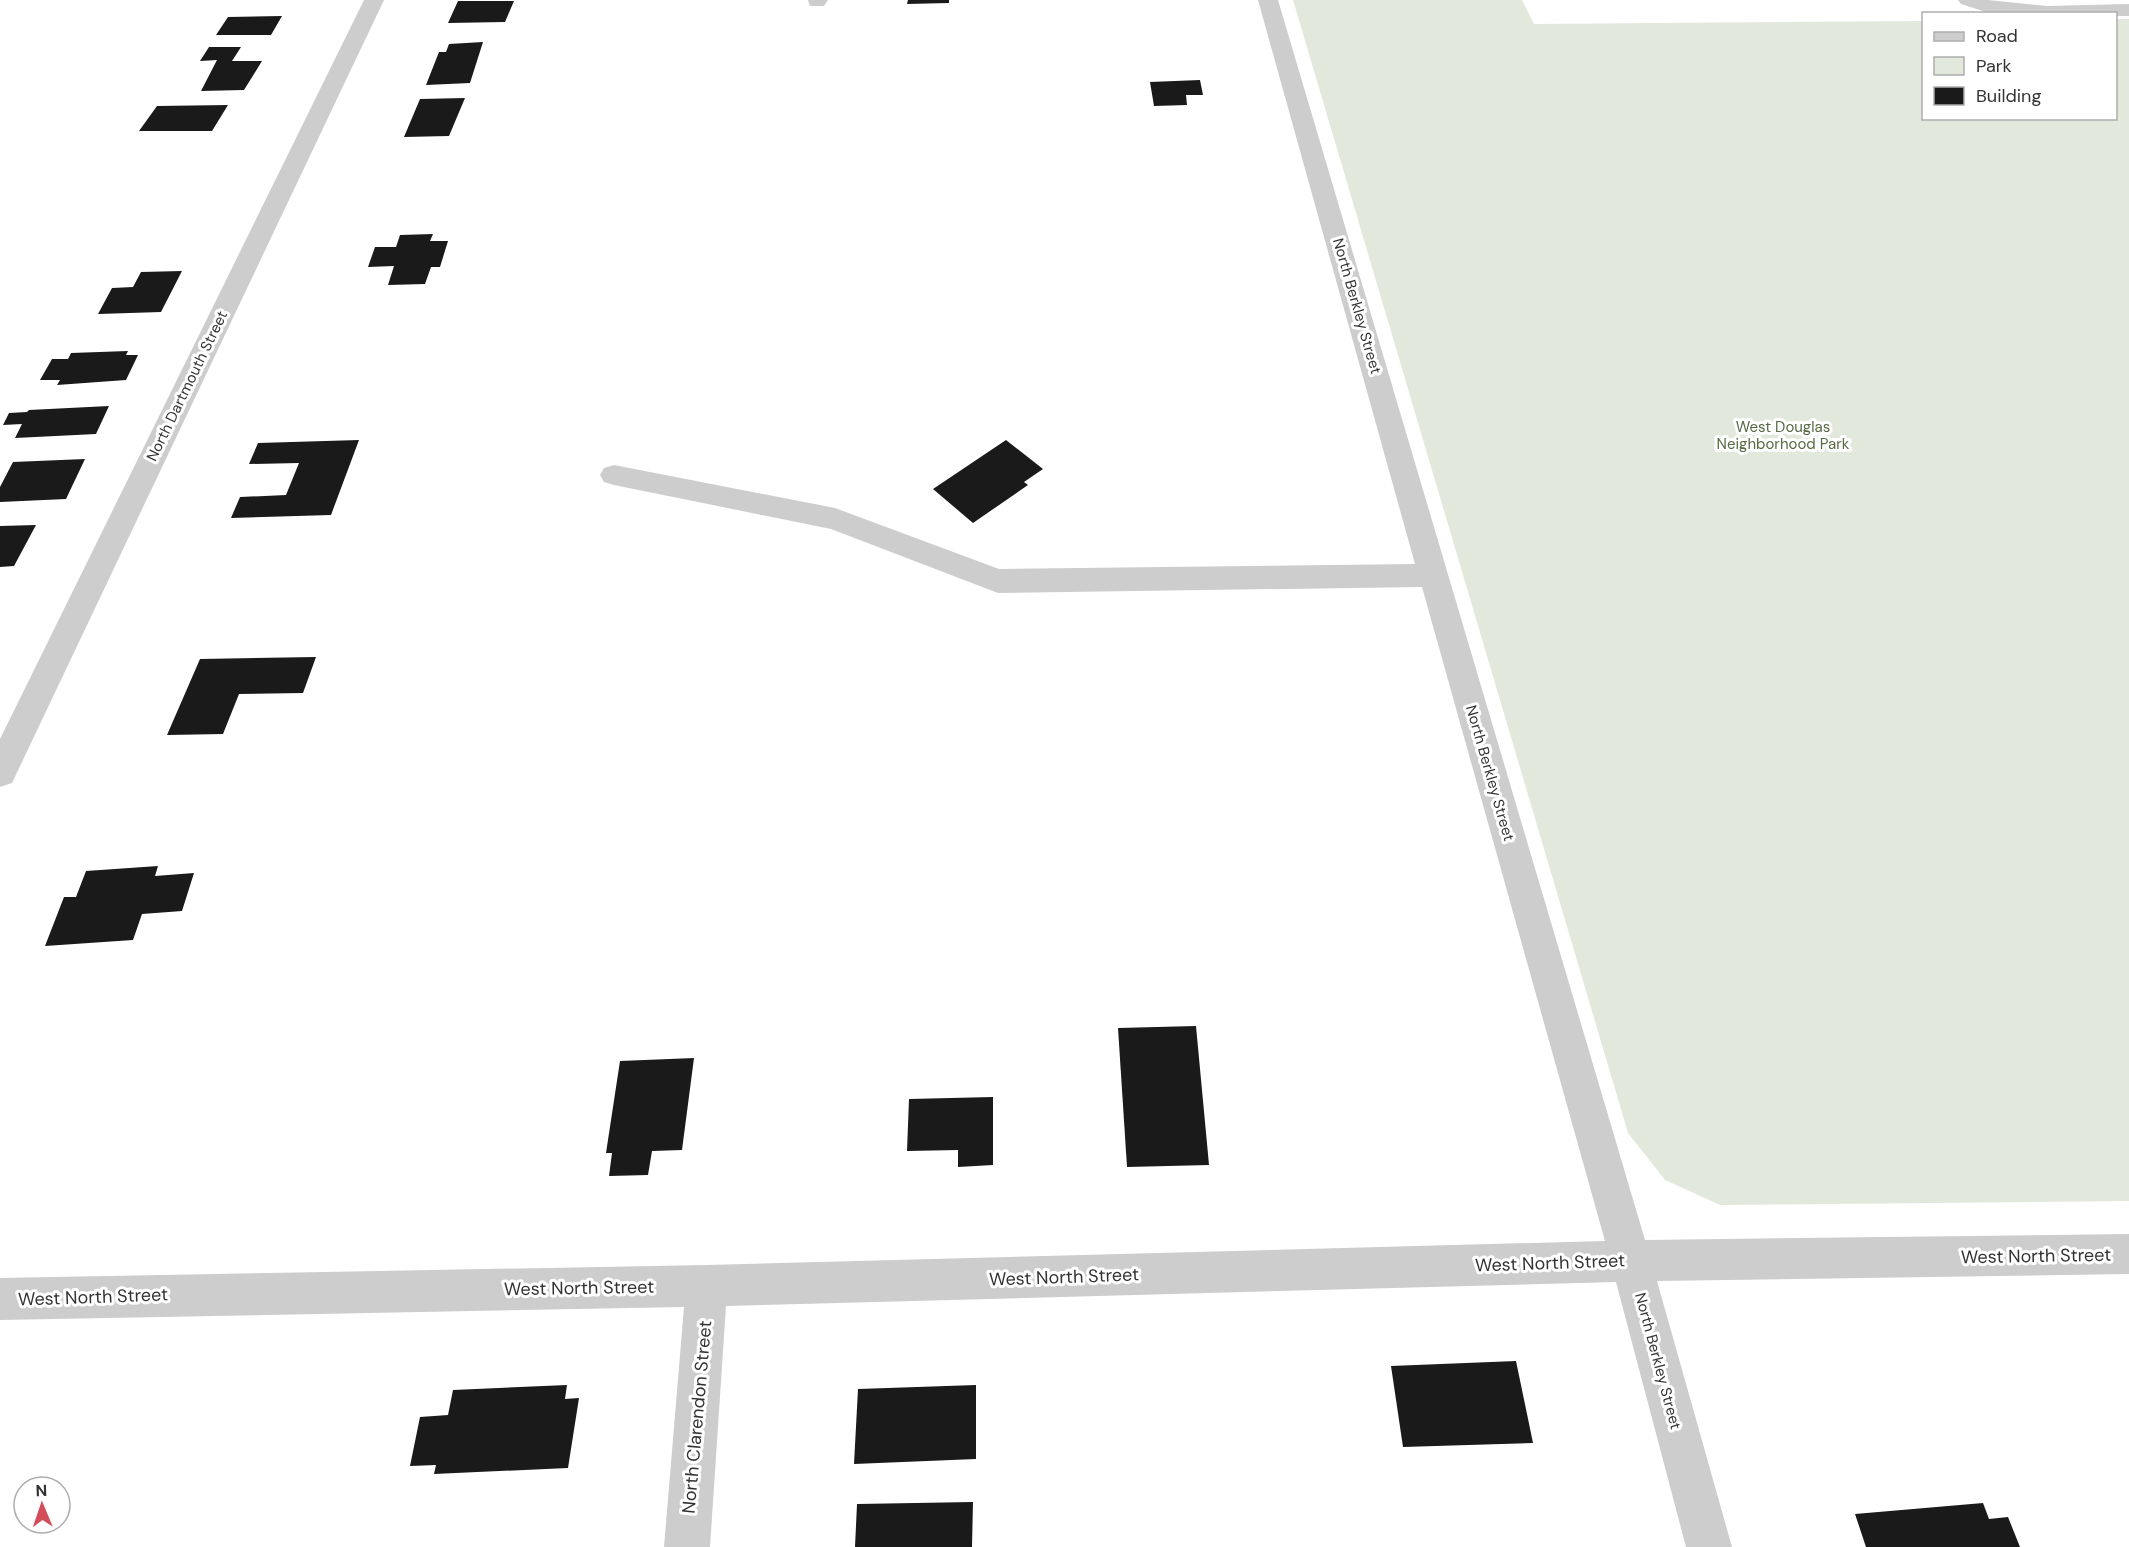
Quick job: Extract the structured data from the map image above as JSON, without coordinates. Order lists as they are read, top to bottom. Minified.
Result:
{"streets":{"street":["North Berkley Street","North Dartmouth Street","West North Street","North Clarendon Street"]},"crossings":[["North Berkley Street","West North Street"],["West North Street","North Clarendon Street"]],"parks":["West Douglas Neighborhood Park"],"legend":["Road","Park","Building"],"north":"top"}
